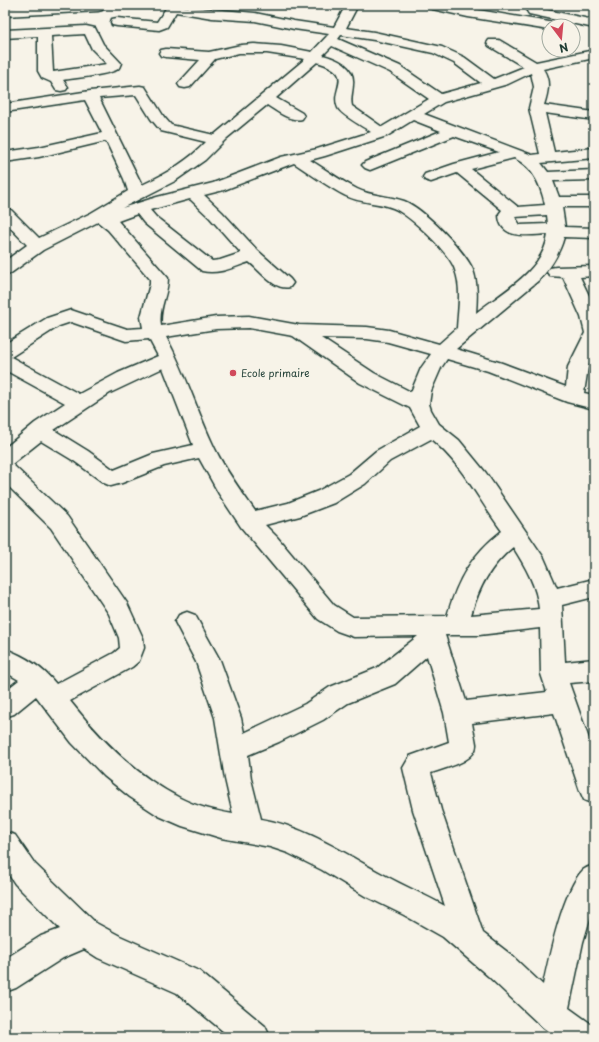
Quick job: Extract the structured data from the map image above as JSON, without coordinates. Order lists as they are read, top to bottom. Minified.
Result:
{"places":["Ecole primaire"],"north":"bottom"}
